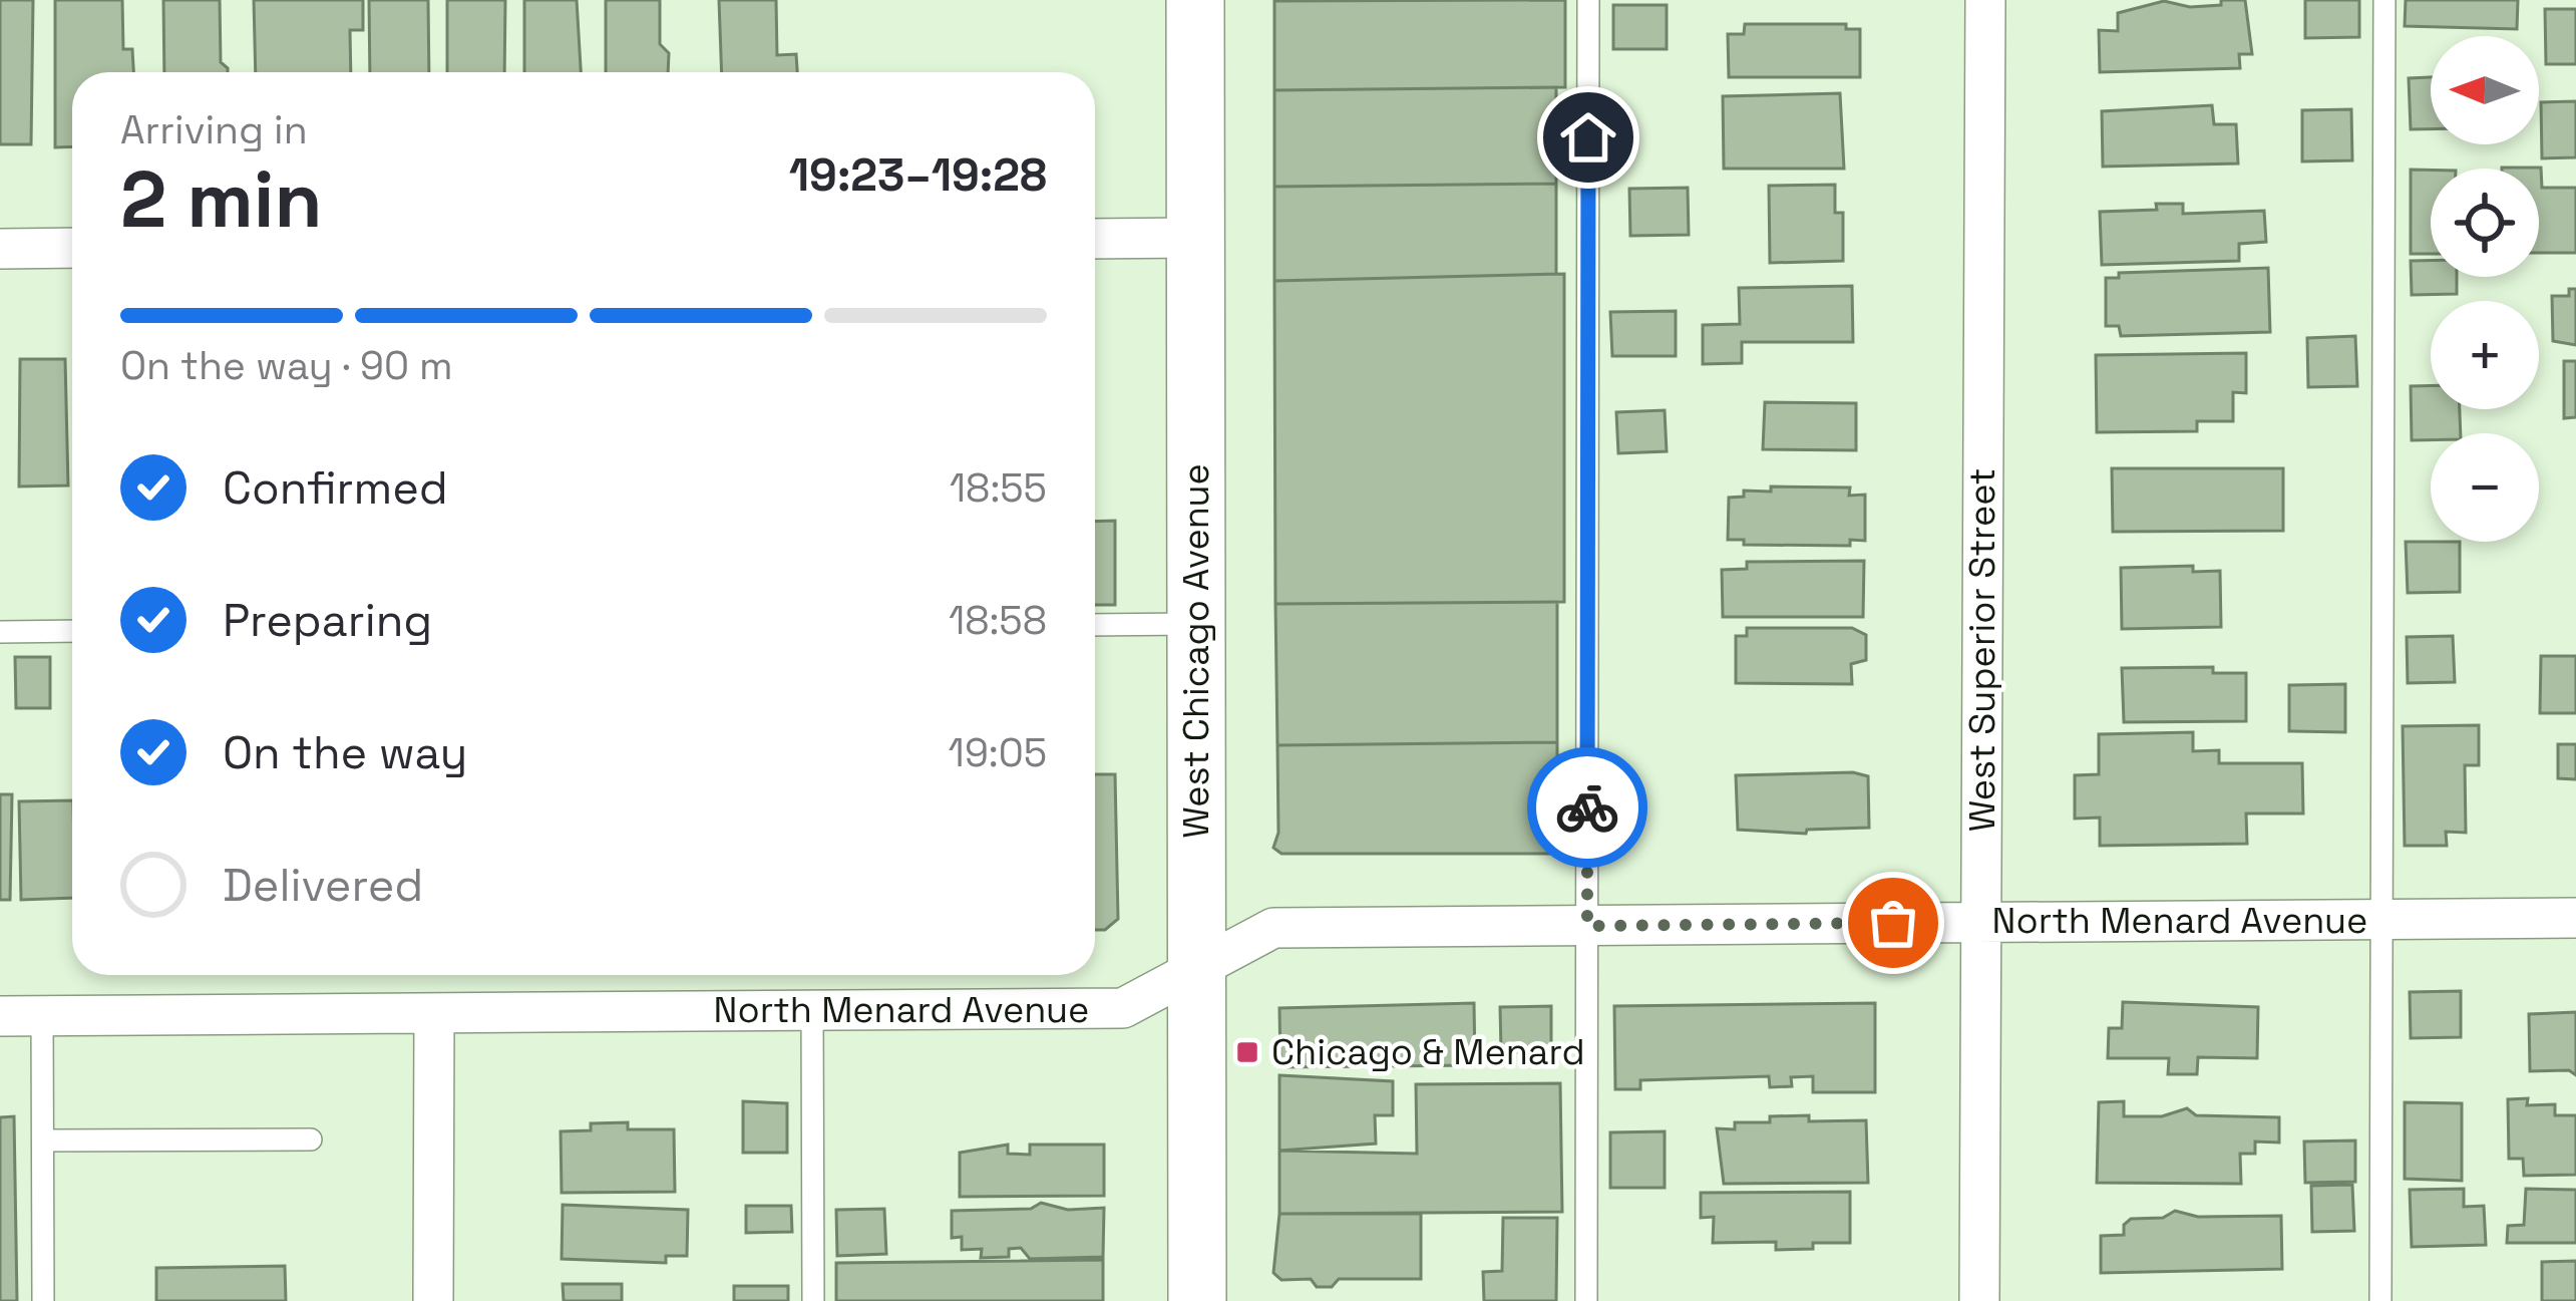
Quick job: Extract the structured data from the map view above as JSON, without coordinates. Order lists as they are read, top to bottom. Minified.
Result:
{"streets":{"main road":["West Chicago Avenue"],"street":["West Superior Street","North Menard Avenue"]},"crossings":[["West Superior Street","North Menard Avenue"],["West Chicago Avenue","North Menard Avenue"]],"places":{"transit":["Chicago & Menard"]},"north":"left","page":{"map_buttons":["+","−"],"heading":["2 min","Arriving in","19:23–19:28"],"bar":"On the way · 90 m","list":[["Confirmed","18:55"],["Preparing","18:58"],["On the way","19:05"],"Delivered"]}}
